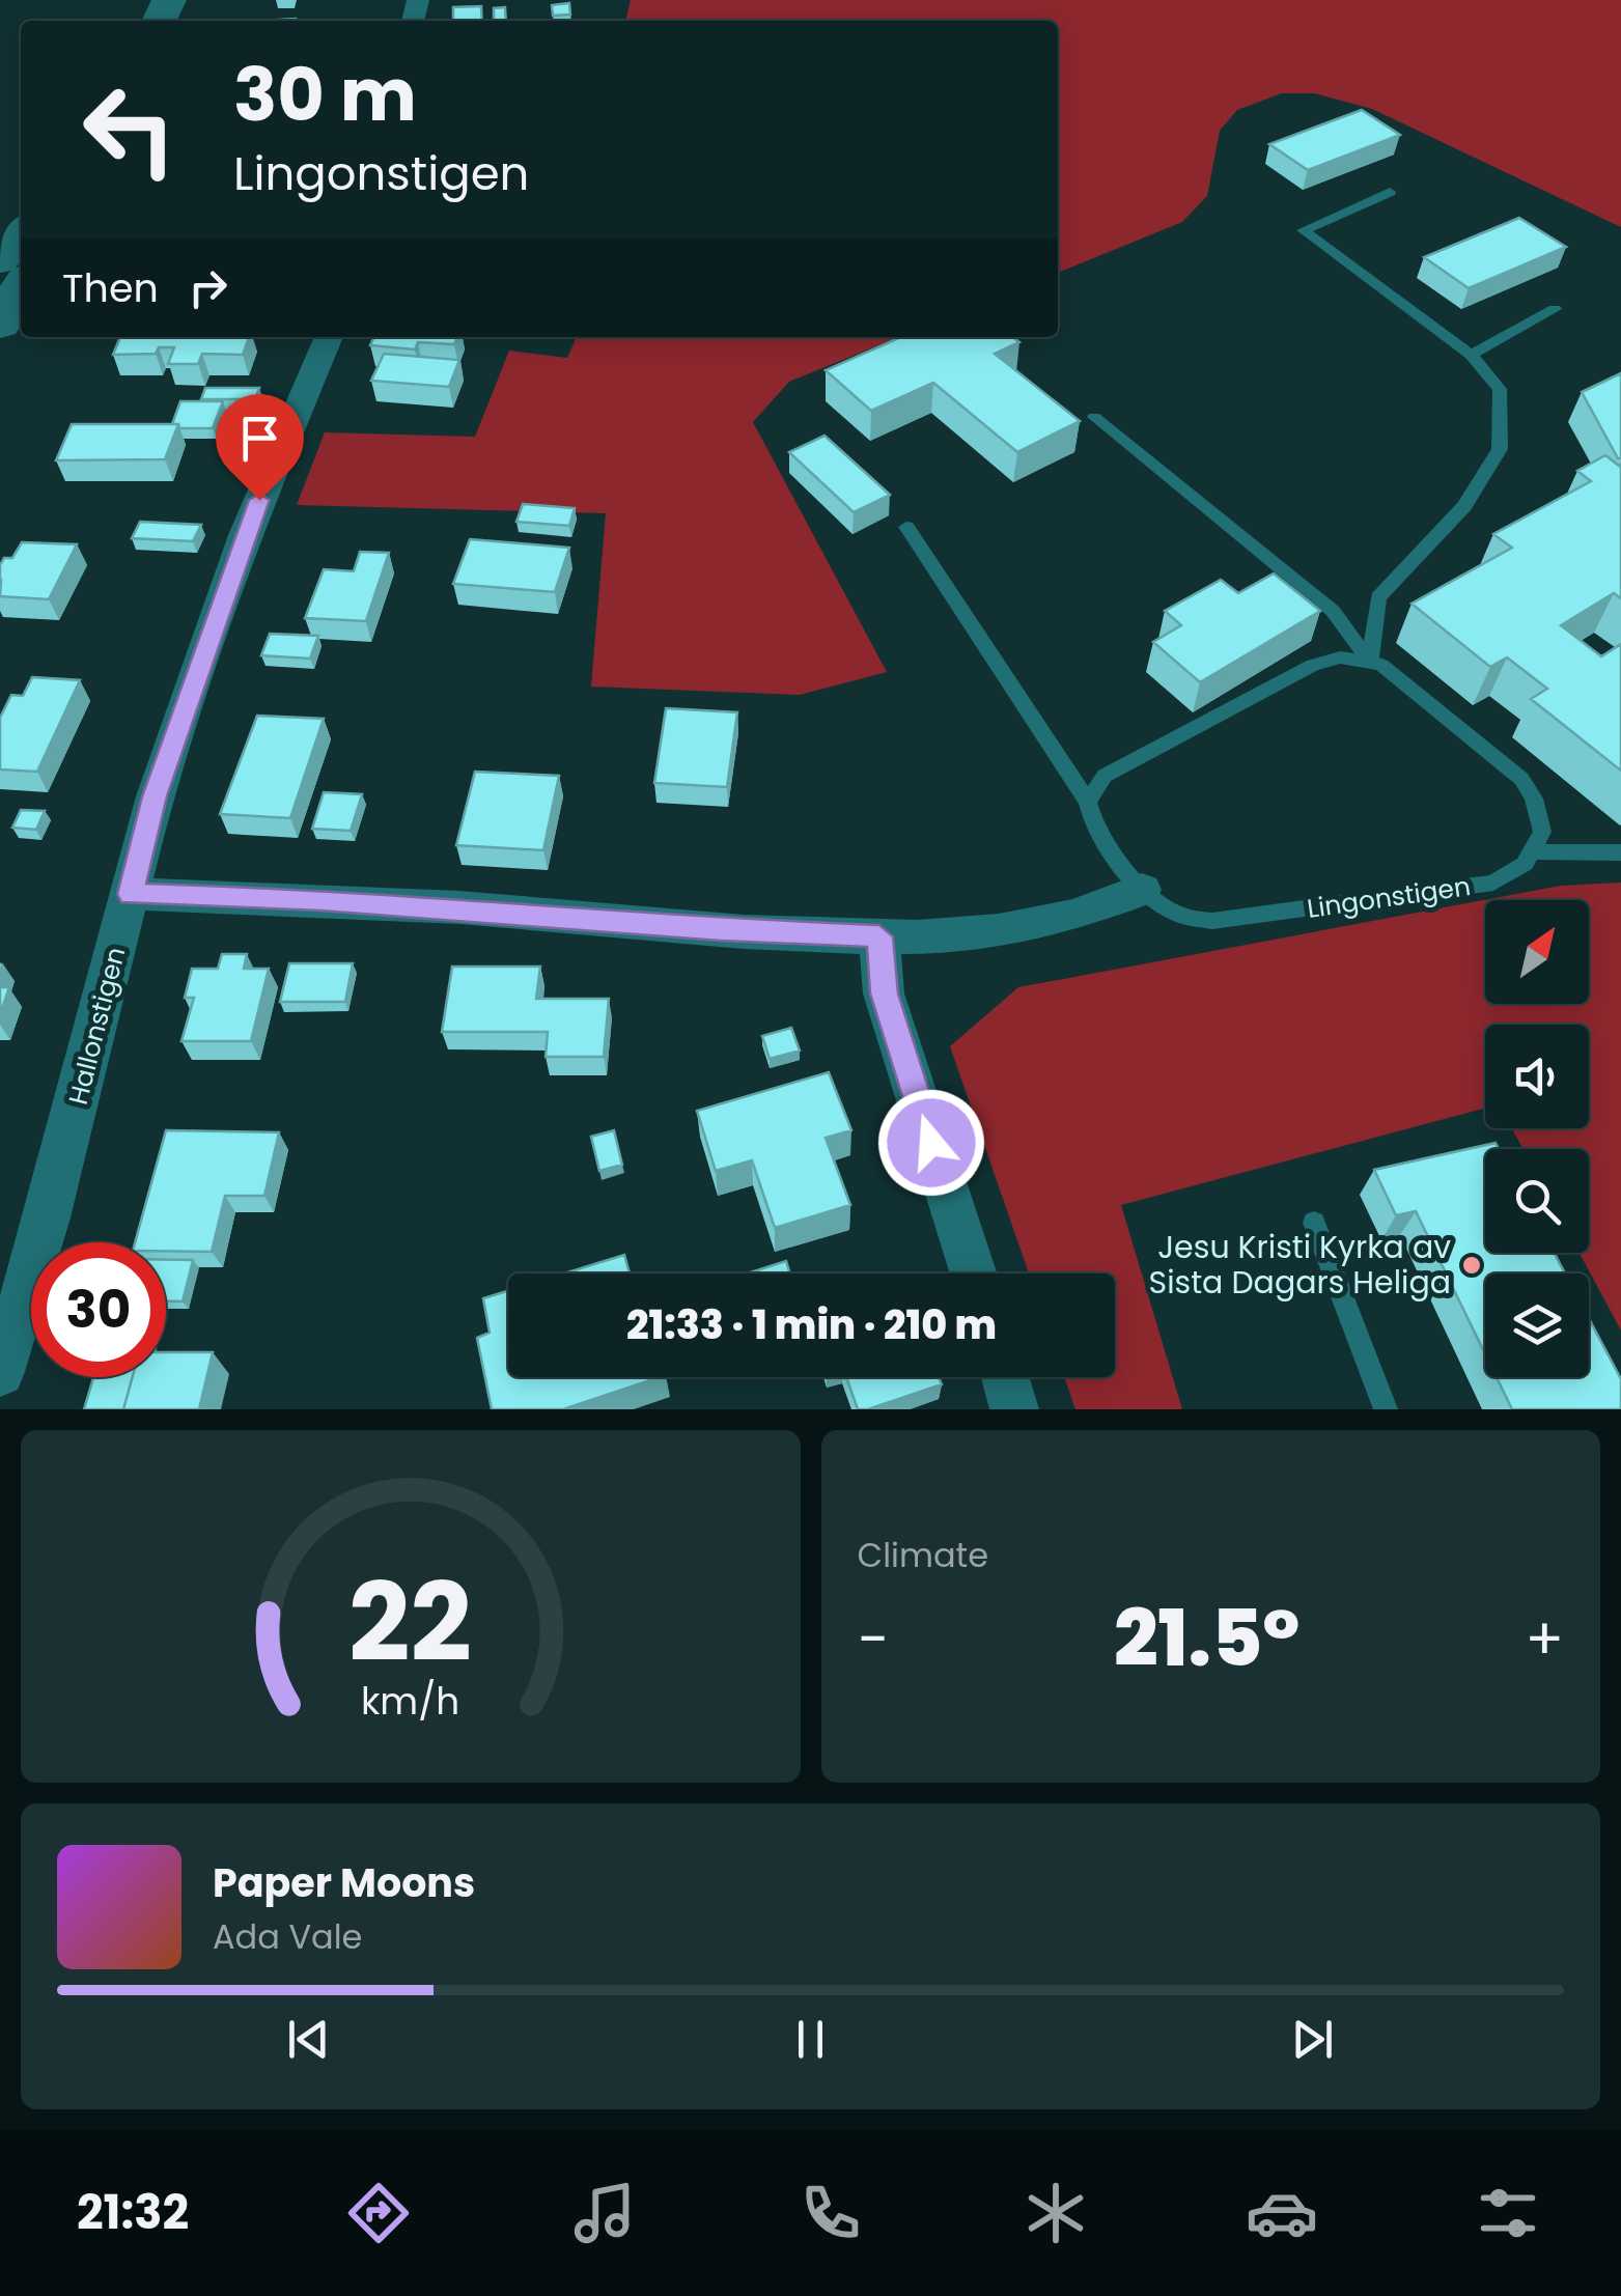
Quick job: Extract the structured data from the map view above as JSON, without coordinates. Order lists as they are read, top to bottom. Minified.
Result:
{"streets":{"street":["Hallonstigen"],"lane":["Lingonstigen"]},"places":["Jesu Kristi Kyrka av Sista Dagars Heliga"],"north":"top right","page":{"turn":["30 m","Lingonstigen"],"then":"Then","limit":"30","trip":"21:33 · 1 min · 210 m","tile":"Climate","heat":["−","21.5°","+"],"song":["Paper Moons","Ada Vale"],"tabs":"21:32","gauge":["22","km/h"]}}
